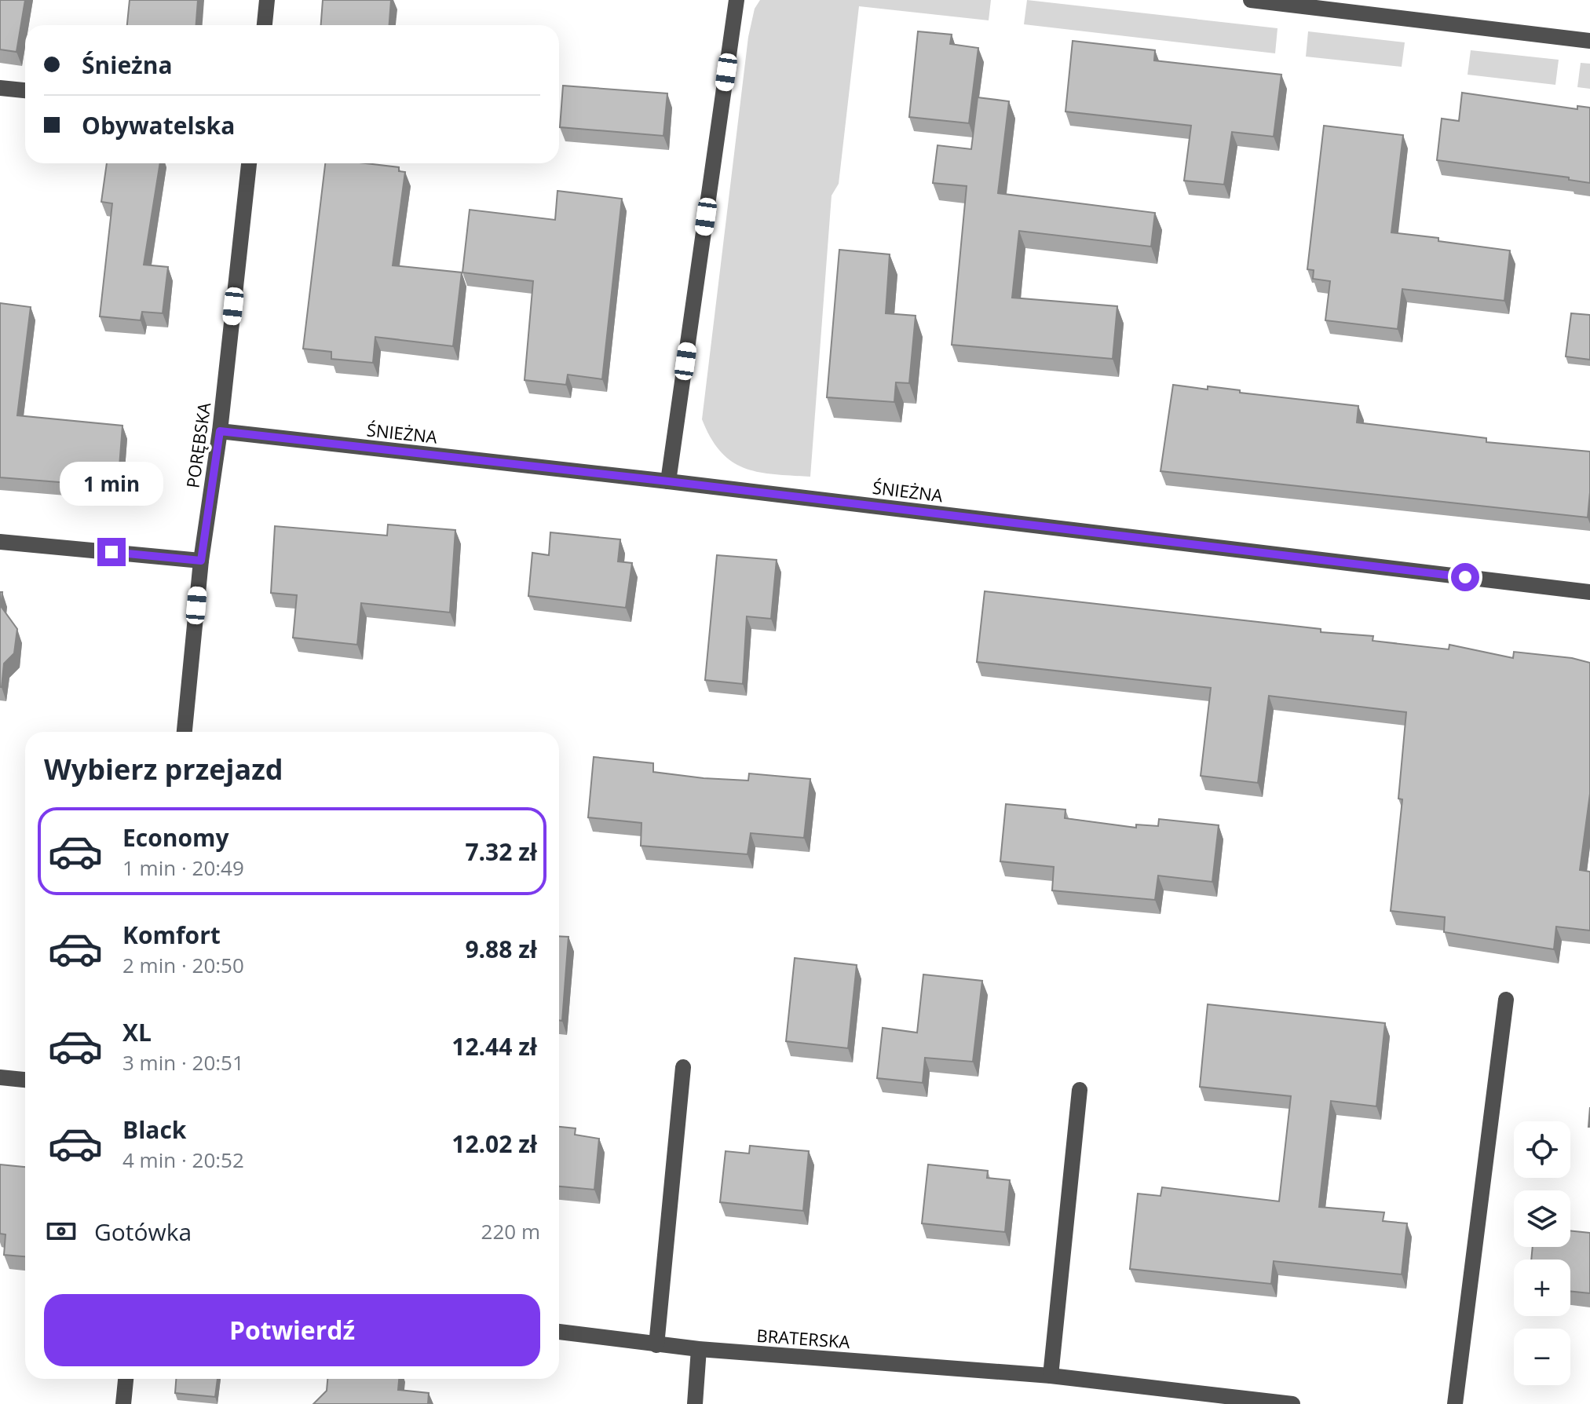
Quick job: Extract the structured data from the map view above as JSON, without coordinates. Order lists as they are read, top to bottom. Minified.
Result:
{"streets":{"street":["ŚNIEŻNA","PORĘBSKA","BRATERSKA"]},"crossings":[["ŚNIEŻNA","PORĘBSKA"]],"page":{"banner":["Śnieżna","Obywatelska"],"bubble":"1 min","heading":"Wybierz przejazd","list":[{"name":"Economy","note":"1 min · 20:49","value":"7.32 zł"},{"name":"Komfort","note":"2 min · 20:50","value":"9.88 zł"},{"name":"XL","note":"3 min · 20:51","value":"12.44 zł"},{"name":"Black","note":"4 min · 20:52","value":"12.02 zł"}],"map_buttons":["+","−"],"pay":["Gotówka","220 m"],"buttons":"Potwierdź"}}
